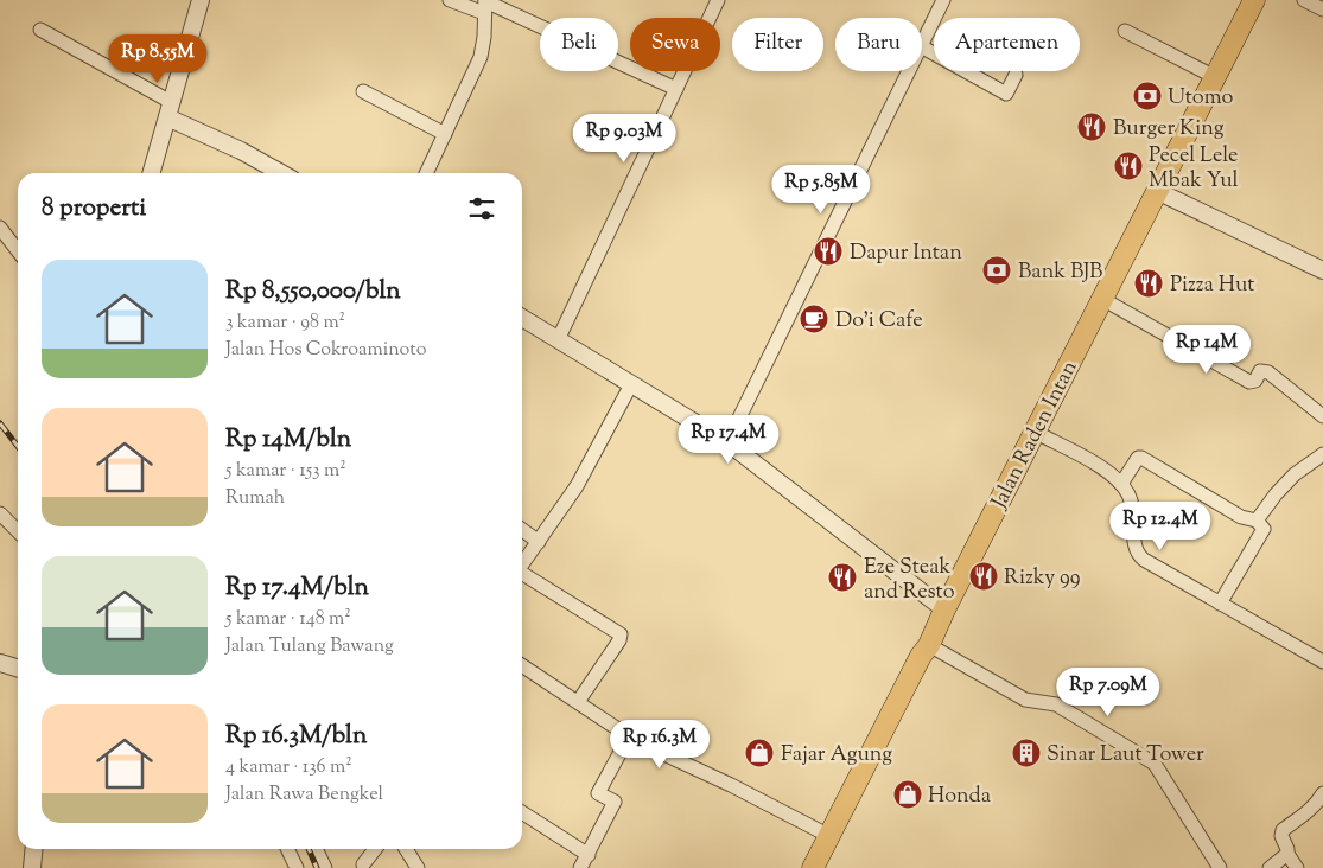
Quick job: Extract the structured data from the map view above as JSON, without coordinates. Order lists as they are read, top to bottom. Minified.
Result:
{"streets":{"main road":["Jalan Raden Intan"]},"places":{"bank":["Utomo","Bank BJB"],"restaurant":["Burger King","Pecel Lele Mbak Yul","Dapur Intan","Pizza Hut","Rizky 99","Eze Steak and Resto"],"cafe":["Do'i Cafe"],"shop":["Fajar Agung","Honda"],"building":["Sinar Laut Tower"]},"page":{"chip":["Beli","Sewa","Filter","Baru","Apartemen"],"price":["Rp 8.55M","Rp 9.03M","Rp 5.85M","Rp 14M","Rp 17.4M","Rp 12.4M","Rp 7.09M","Rp 16.3M"],"heading":"8 properti","list":[{"name":"Rp 8,550,000/bln","note":"3 kamar · 98 m² · Jalan Hos Cokroaminoto"},{"name":"Rp 14M/bln","note":"5 kamar · 153 m² · Rumah"},{"name":"Rp 17.4M/bln","note":"5 kamar · 148 m² · Jalan Tulang Bawang"},{"name":"Rp 16.3M/bln","note":"4 kamar · 136 m² · Jalan Rawa Bengkel"}]}}
